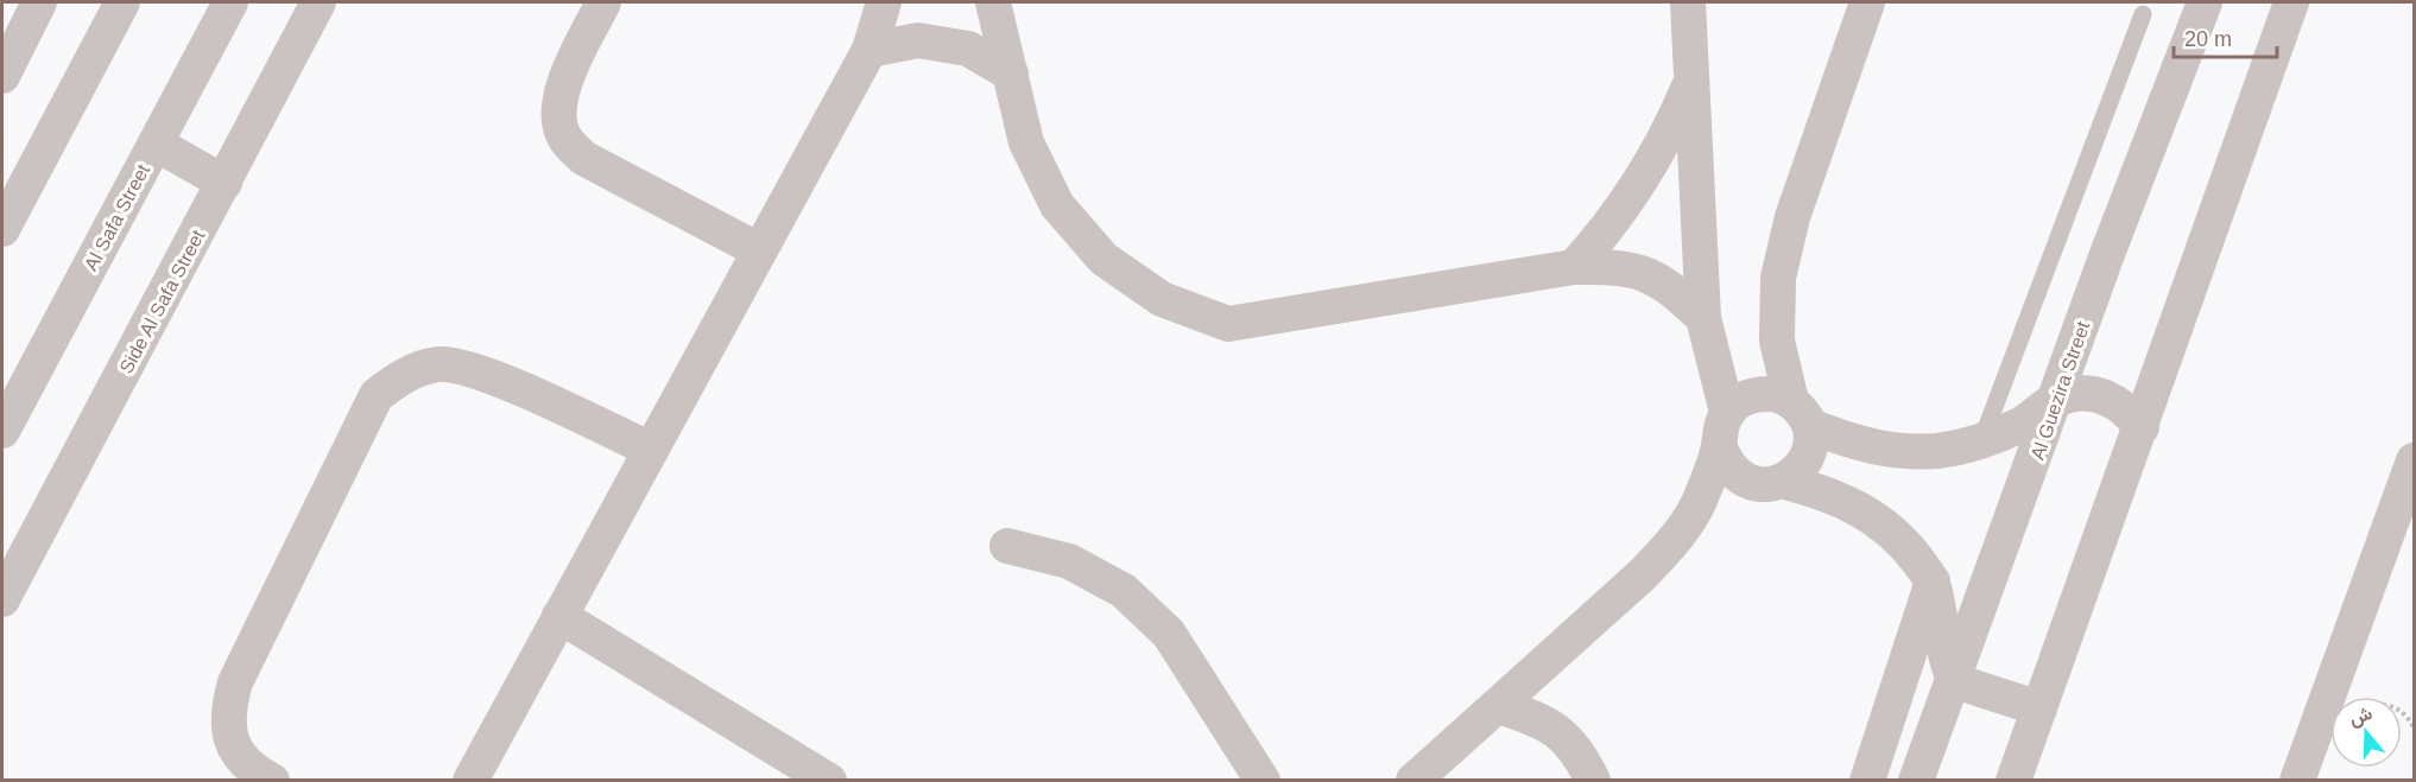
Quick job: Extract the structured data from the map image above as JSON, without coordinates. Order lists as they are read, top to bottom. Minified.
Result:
{"streets":{"street":["Al Safa Street","Side Al Safa Street","Al Guezira Street"]},"scale_bar":"20 m","north":"top"}
